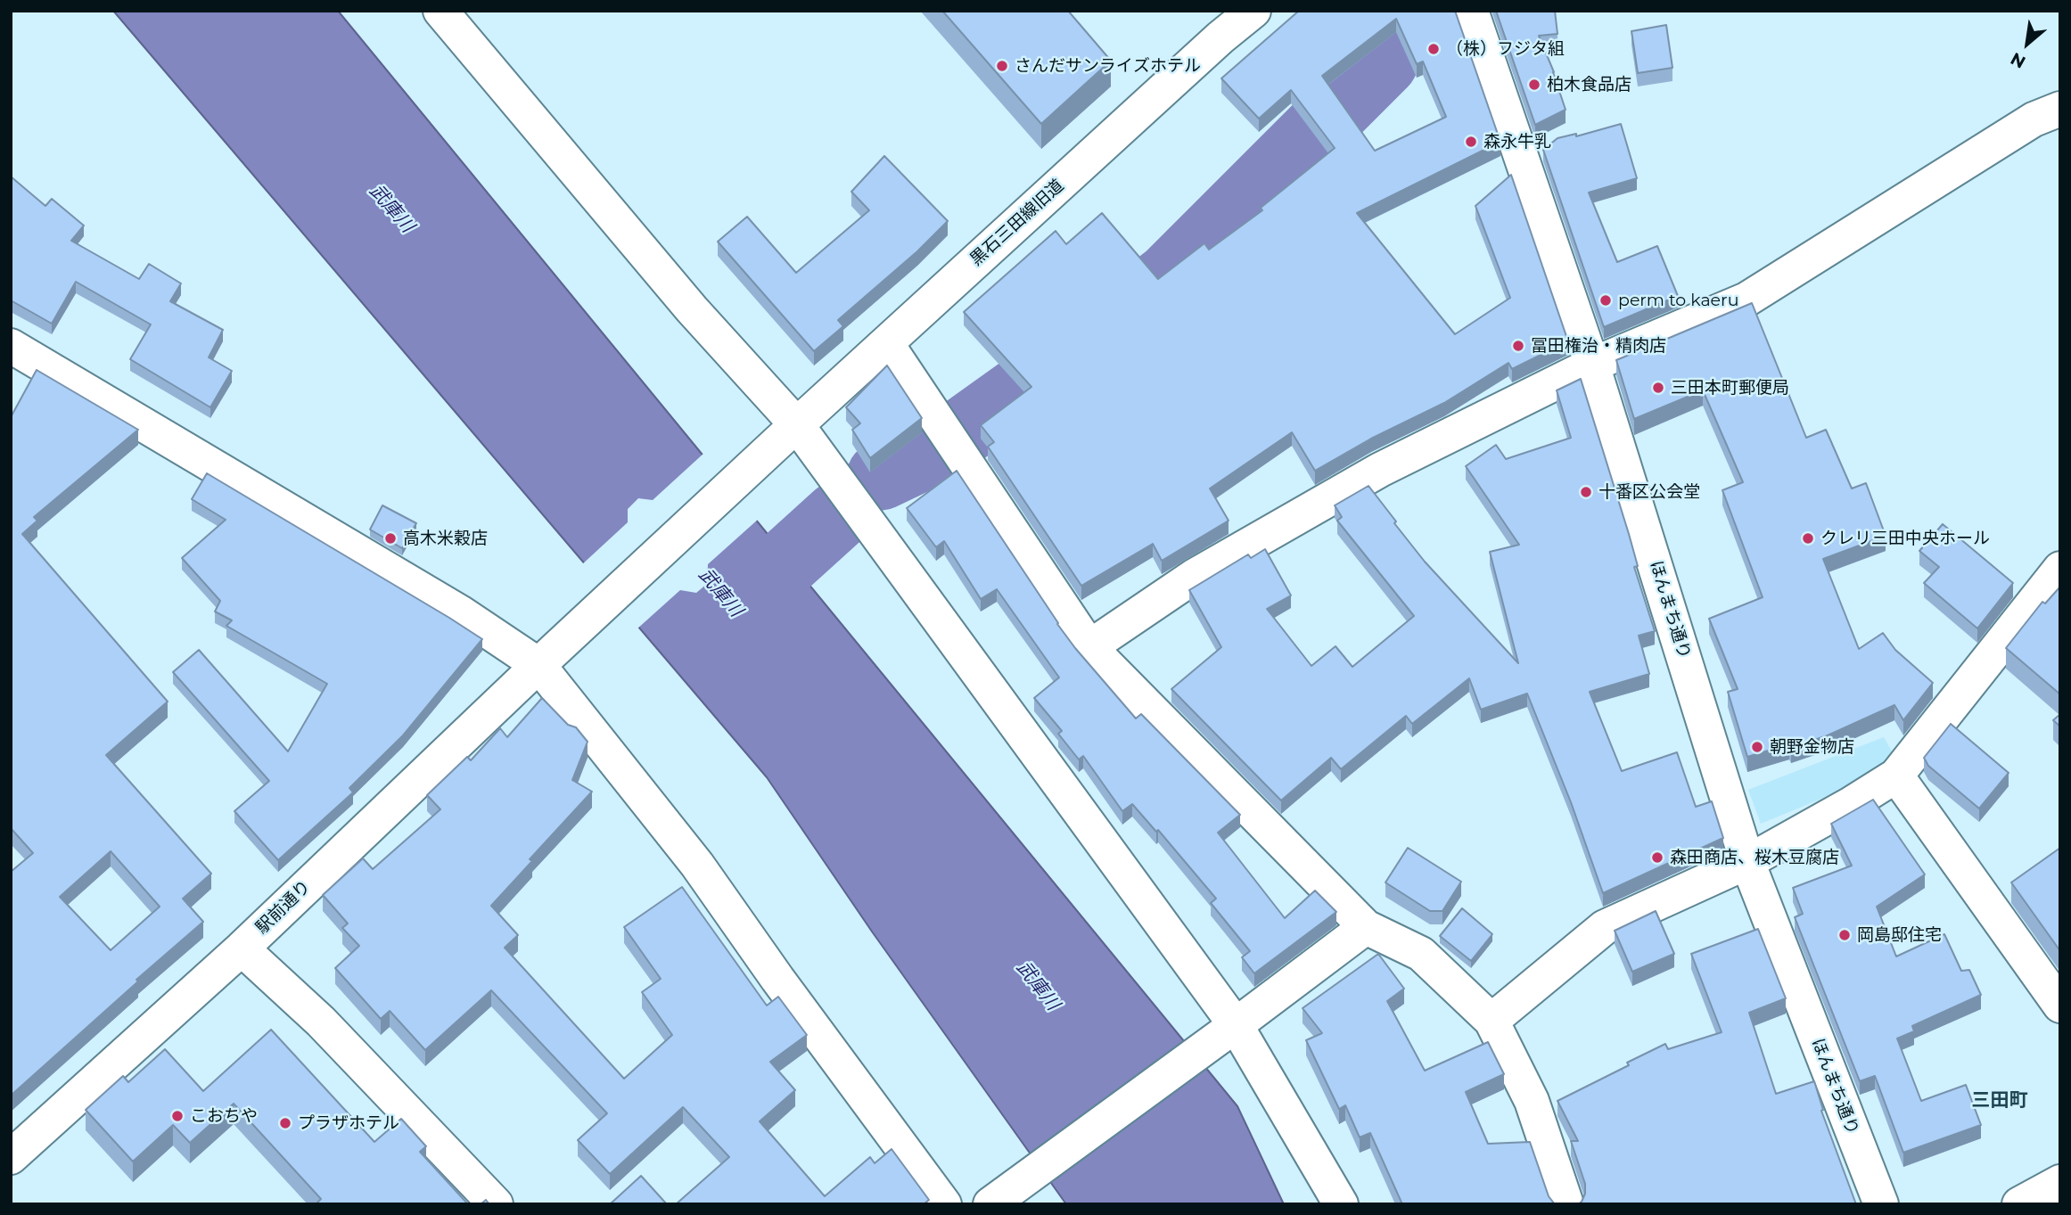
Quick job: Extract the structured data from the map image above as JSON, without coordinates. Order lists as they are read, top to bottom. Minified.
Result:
{"streets":{"street":["黒石三田線旧道","ほんまち通り","駅前通り"]},"crossings":[["黒石三田線旧道","駅前通り"]],"districts":["三田町"],"water":["武庫川"],"places":["（株）フジタ組","さんだサンライズホテル","柏木食品店","森永牛乳","perm to kaeru","冨田権治・精肉店","三田本町郵便局","十番区公会堂","高木米穀店","クレリ三田中央ホール","朝野金物店","森田商店、桜木豆腐店","岡島邸住宅","こおちや","プラザホテル"],"north":"bottom left"}
